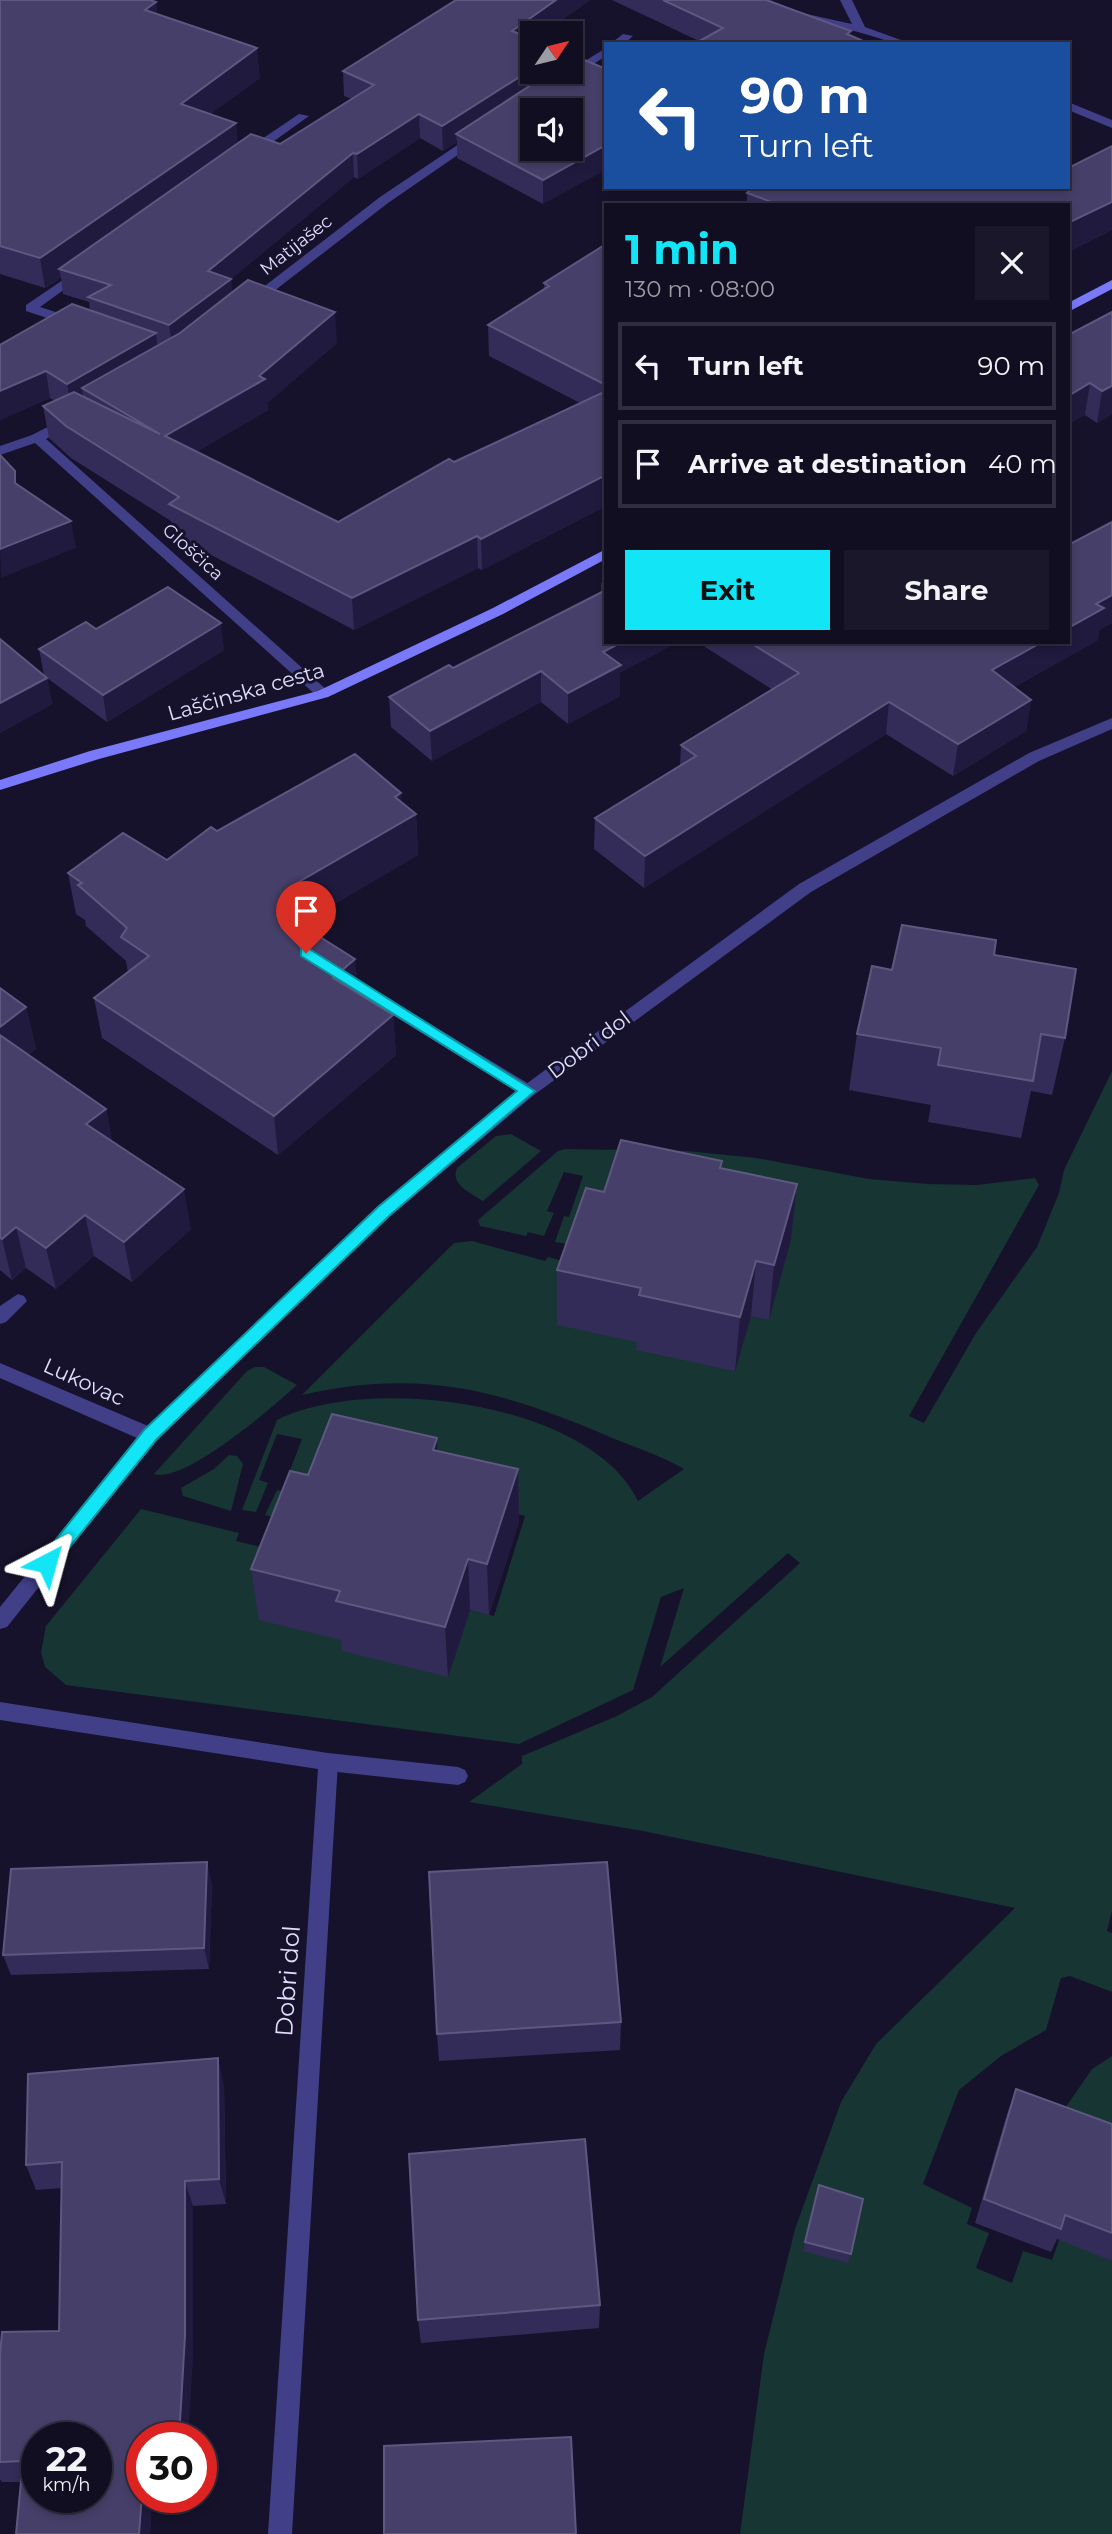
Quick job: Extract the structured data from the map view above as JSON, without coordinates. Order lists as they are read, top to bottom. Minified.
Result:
{"streets":{"main road":["Laščinska cesta"],"street":["Matijašec","Gloščica","Dobri dol","Lukovac"]},"crossings":[["Gloščica","Laščinska cesta"],["Dobri dol","Lukovac"]],"north":"top right","page":{"turn":["90 m","Turn left"],"heading":["1 min","130 m · 08:00"],"list":[{"name":"Turn left","value":"90 m"},{"name":"Arrive at destination","value":"40 m"}],"buttons":["Exit","Share"],"speed":"22 km/h","limit":"30"}}
